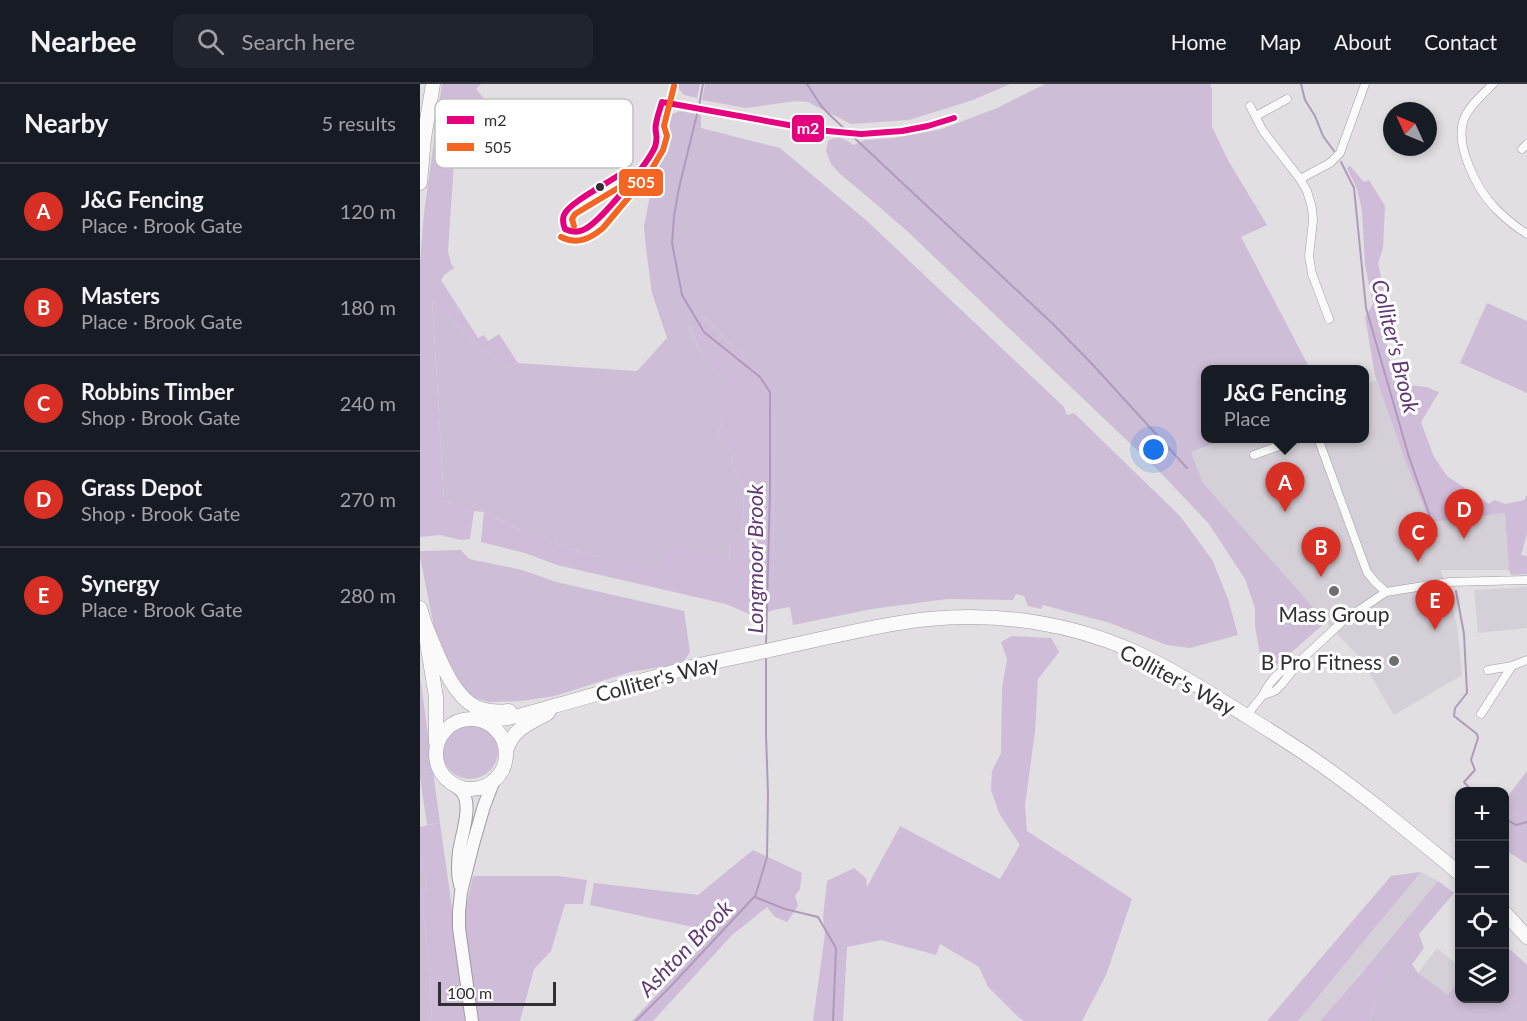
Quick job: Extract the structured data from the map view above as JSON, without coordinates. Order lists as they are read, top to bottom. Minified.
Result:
{"streets":{"highway":["Colliter's Way"]},"water":["Colliter's Brook","Longmoor Brook","Ashton Brook"],"places":["Mass Group","B Pro Fitness"],"lines":["transit line 505","transit line m2"],"legend":["m2","505"],"scale_bar":"100 m","north":"top left","page":{"header":"Nearbee","search":"Search here","nav":["Home","Map","About","Contact"],"heading":["Nearby","5 results"],"list":[{"mark":"A","name":"J&G Fencing","note":"Place · Brook Gate","value":"120 m"},{"mark":"B","name":"Masters","note":"Place · Brook Gate","value":"180 m"},{"mark":"C","name":"Robbins Timber","note":"Shop · Brook Gate","value":"240 m"},{"mark":"D","name":"Grass Depot","note":"Shop · Brook Gate","value":"270 m"},{"mark":"E","name":"Synergy","note":"Place · Brook Gate","value":"280 m"}],"popup":["J&G Fencing","Place"],"pins":["A","D","C","B","E"],"map_buttons":["+","−"],"scale":"100 m"}}
